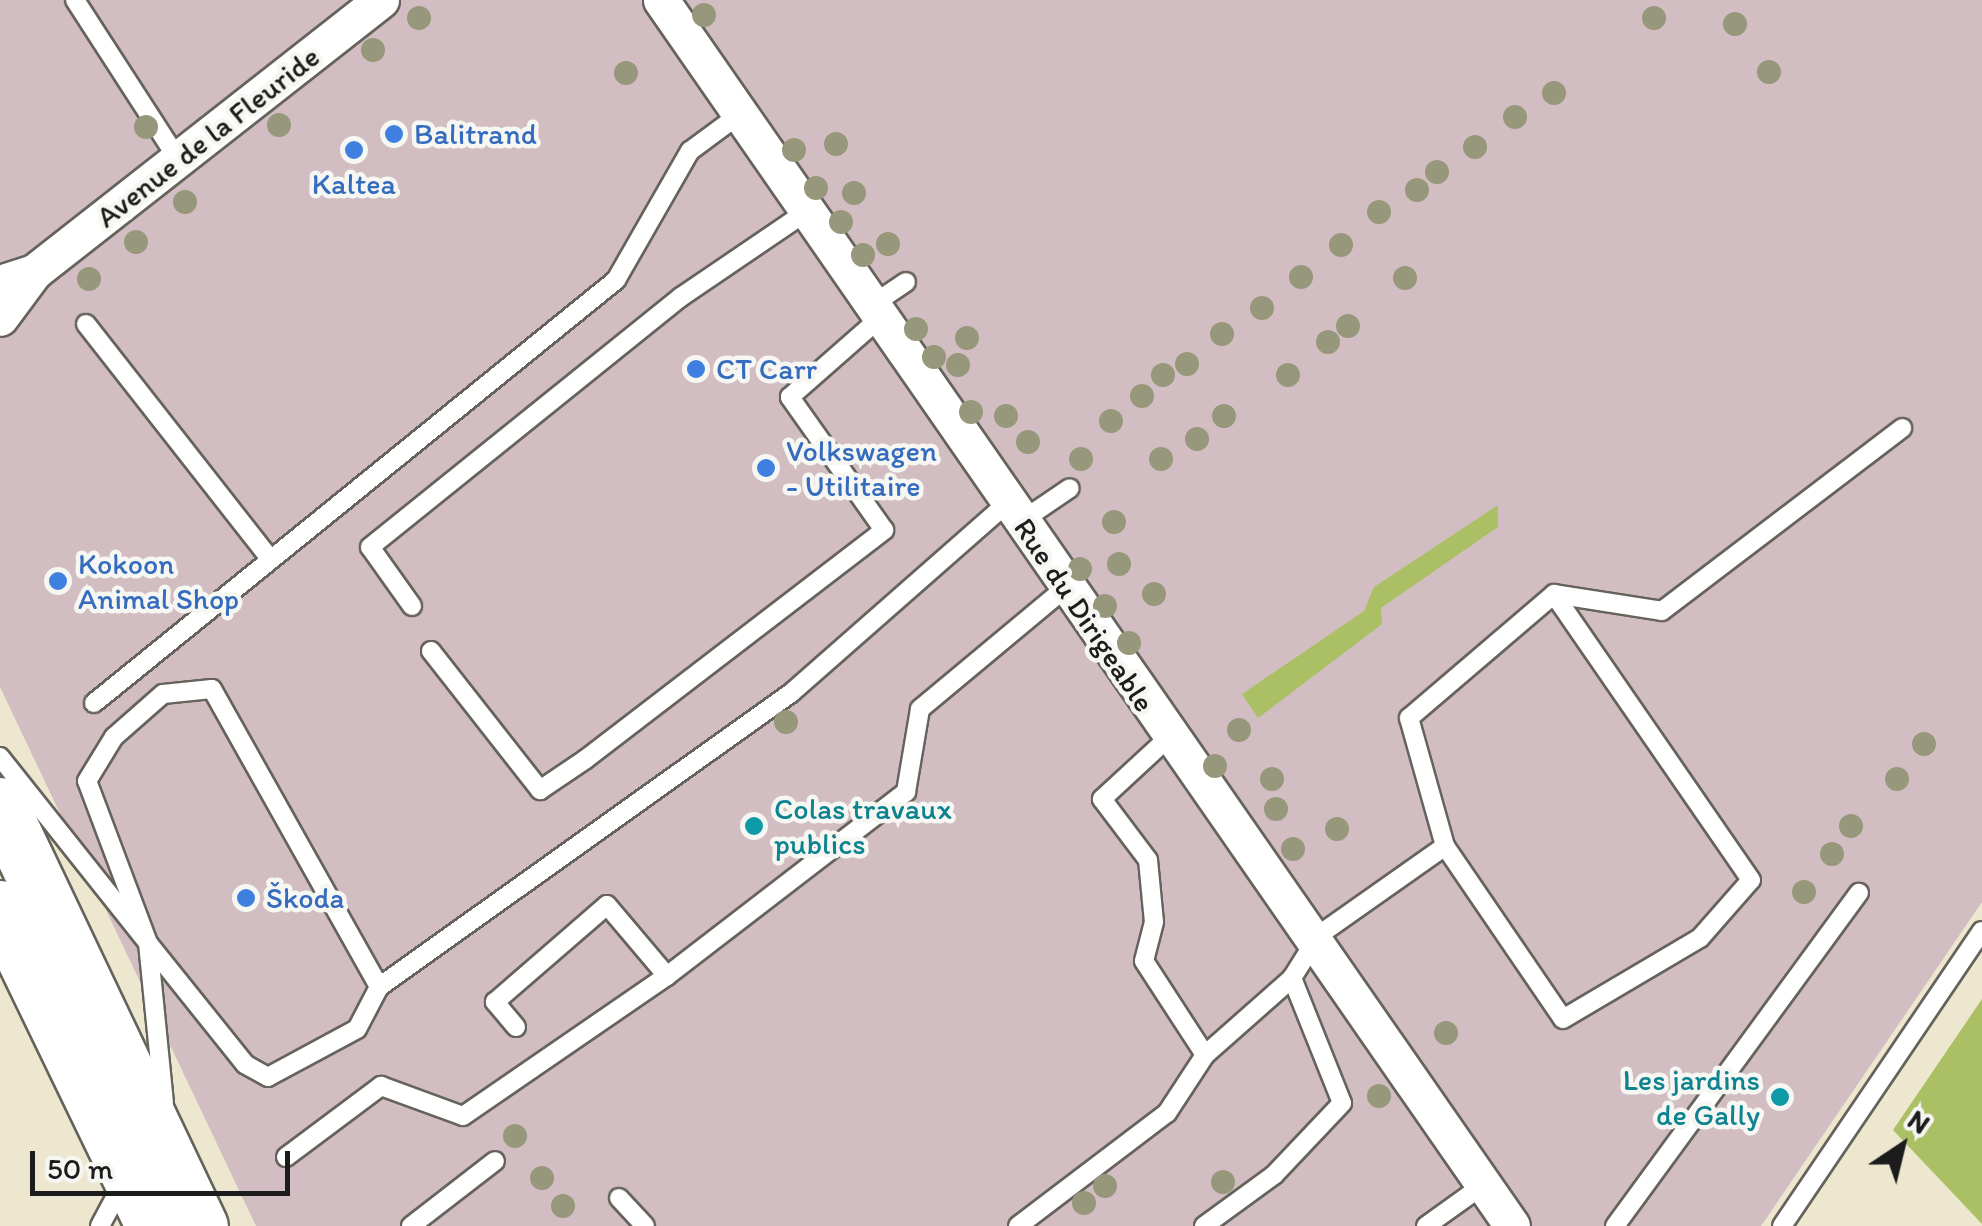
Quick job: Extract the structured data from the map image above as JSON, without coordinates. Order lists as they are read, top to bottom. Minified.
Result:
{"streets":{"street":["Avenue de la Fleuride","Rue du Dirigeable"]},"places":["Balitrand","Kaltea","CT Carr","Volkswagen - Utilitaire","Kokoon Animal Shop","Colas travaux publics","Škoda","Les jardins de Gally"],"scale_bar":"50 m","north":"top right"}
